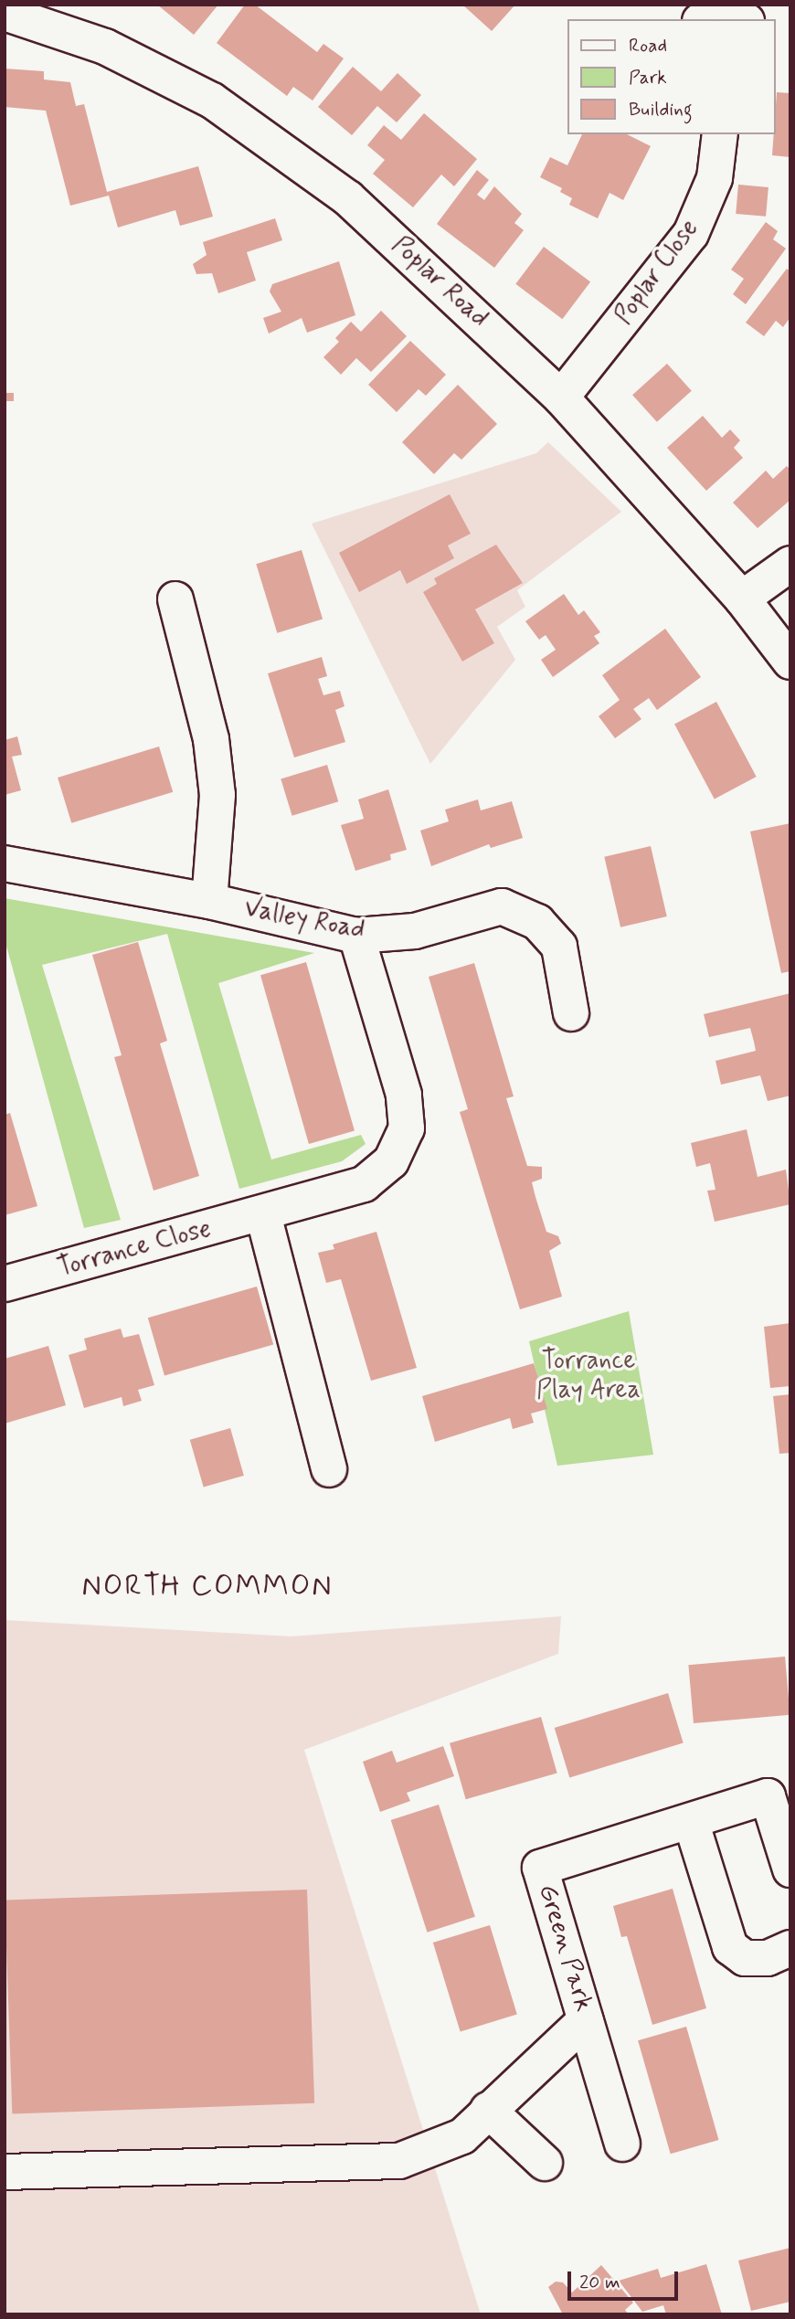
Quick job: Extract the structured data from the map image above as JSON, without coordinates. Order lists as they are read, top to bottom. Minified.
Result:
{"streets":{"street":["Poplar Close","Poplar Road","Valley Road","Torrance Close","Green Park"]},"crossings":[["Poplar Close","Poplar Road"],["Valley Road","Torrance Close"]],"districts":["NORTH COMMON"],"parks":["Torrance Play Area"],"legend":["Road","Park","Building"],"scale_bar":"20 m"}
